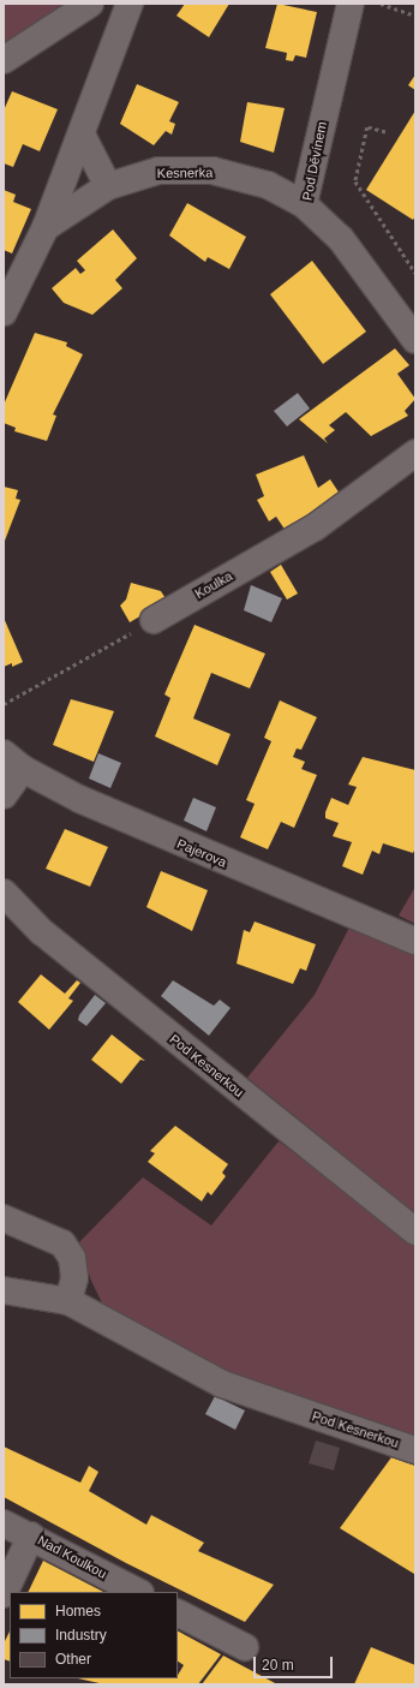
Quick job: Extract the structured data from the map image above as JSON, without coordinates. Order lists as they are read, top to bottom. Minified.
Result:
{"streets":{"street":["Pod Děvínem","Kesnerka","Koulka","Pajerova","Pod Kesnerkou","Nad Koulkou"]},"crossings":[["Pod Děvínem","Kesnerka"]],"legend":["Homes","Industry","Other"],"scale_bar":"20 m"}
